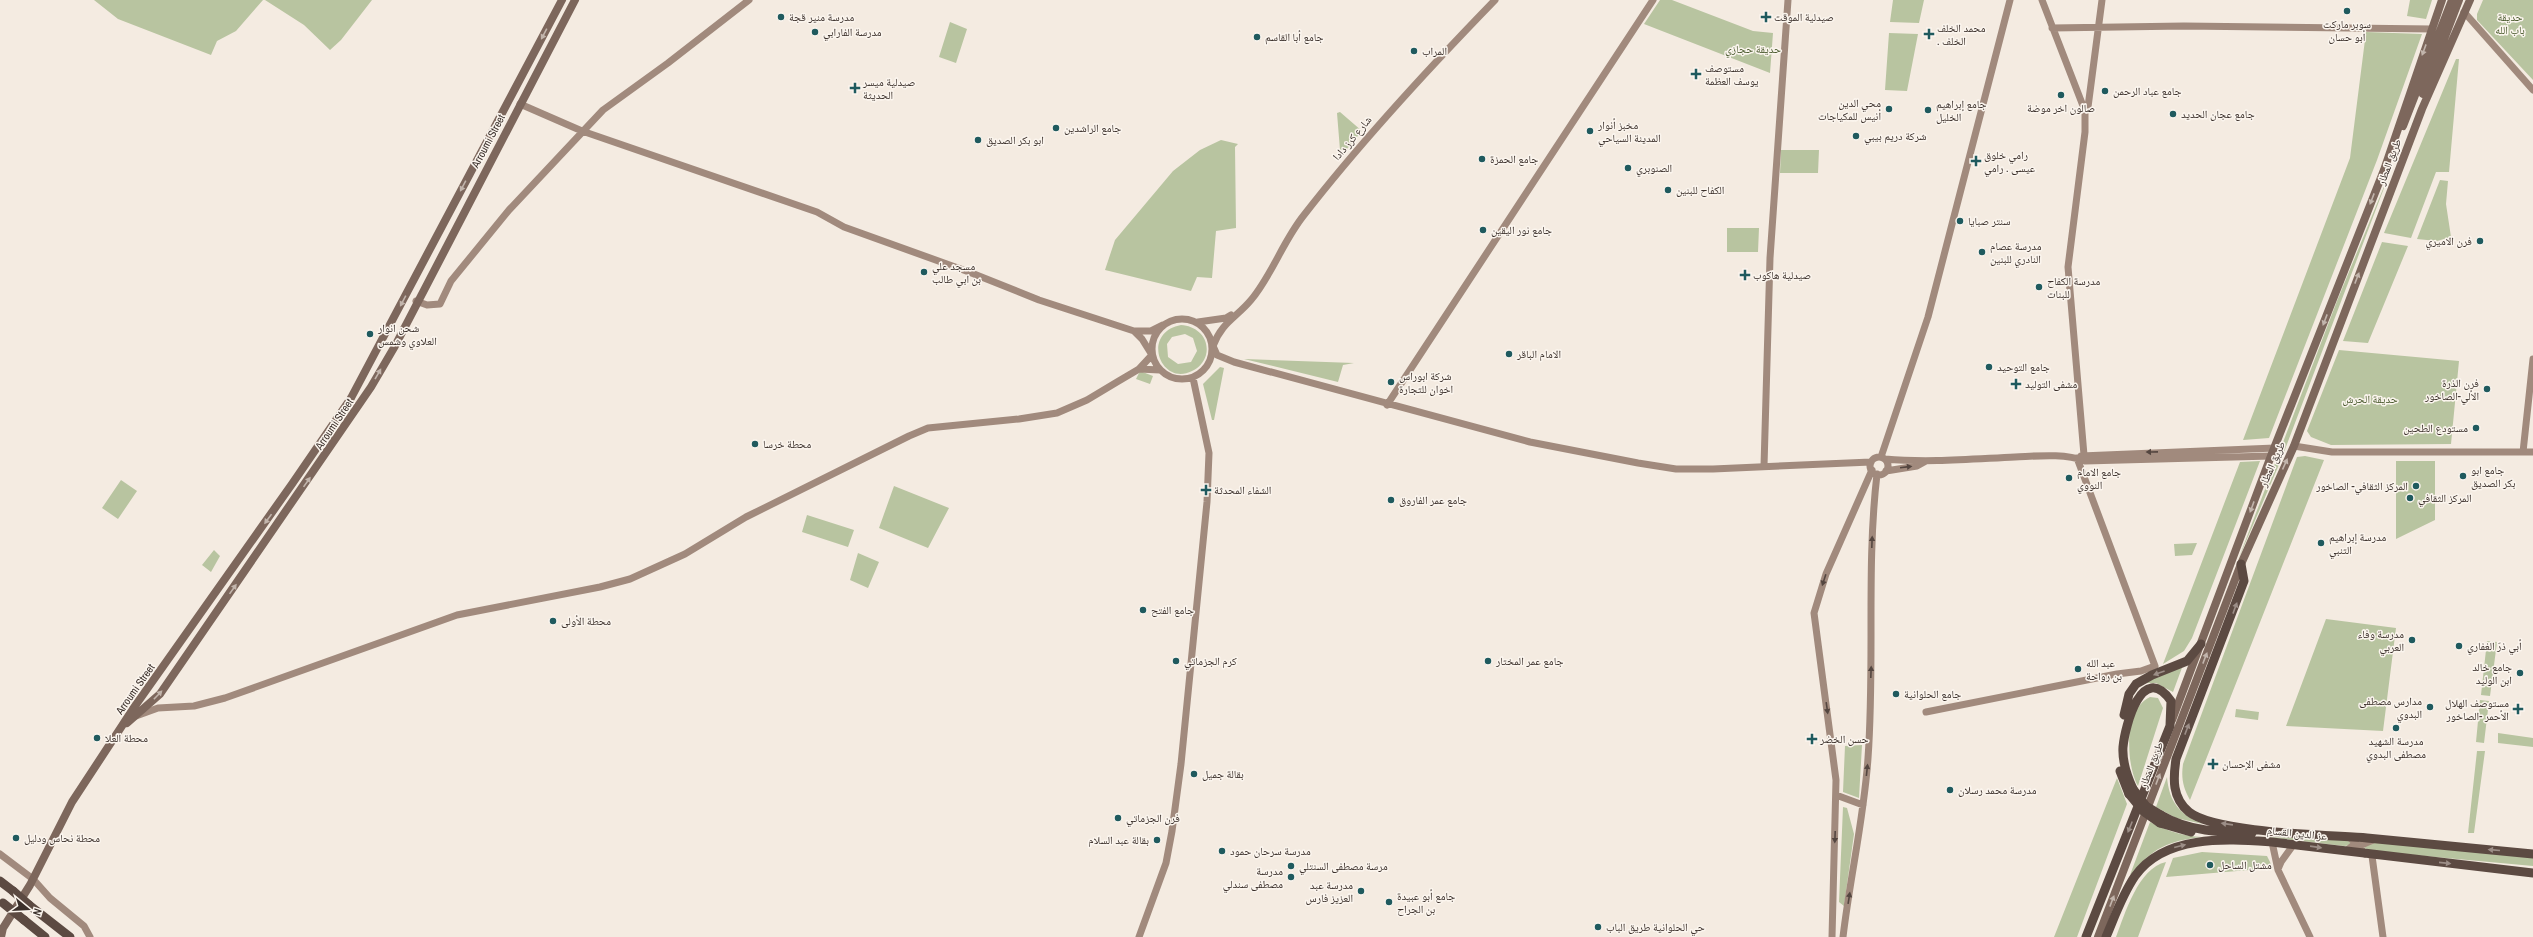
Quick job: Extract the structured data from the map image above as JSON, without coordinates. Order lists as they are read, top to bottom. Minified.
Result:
{"streets":{"highway":["طريق المطار","عز الدين القسام"],"main road":["شارع كرز دادا","Arroumi Street"]},"parks":["حديقة باب الله","حديقة حجازي","حديقة الحرش"],"places":{"other":["سوبر ماركت أبو حسان","مدرسة منير قجة","مدرسة الفارابي","جامع أبا القاسم","المراب","جامع عباد الرحمن","صالون اخر موضة","محي الدين أنيس للمكياجات","جامع إبراهيم الخليل","جامع عجان الحديد","جامع الراشدين","مخبز أنوار المدينة السياحي","شركة دريم بيبي","ابو بكر الصديق","جامع الحمزة","الصنوبري","الكفاح للبنين","سنتر صبايا","جامع نور اليقين","فرن الاميري","مدرسة عصام النادري للبنين","مسجد علي بن ابي طالب","مدرسة الكفاح للبنات","شحن انوار العلاوي وشمس","الامام الباقر","جامع التوحيد","شركة ابوراس اخوان للتجارة","فرن الذرة الألي-الصاخور","مستودع الطحين","محطة خرسا","جامع ابو بكر الصديق","جامع الامام النووي","المركز الثقافي- الصاخور","المركز الثقافي","جامع عمر الفاروق","مدرسة إبراهيم التنبي","جامع الفتح","محطة الأولى","مدرسة وفاء العربي","أبي ذرّ الغفاري","كرم الجزماتي","جامع عمر المختار","عبد الله بن رواحة","جامع خالد ابن الوليد","جامع الحلوانية","مدارس مصطفى البدوي","مدرسة الشهيد مصطفى البدوي","محطة العلا","بقالة جميل","مدرسة محمد رسلان","فرن الجزماتي","محطة نحاس ودليل","بقالة عبد السلام","مدرسة سرحان حمود","مشتل الساحل","مرسة مصطفى السنتلي","مدرسة مصطفى سندلي","مدرسة عبد العزيز فارس","جامع أبو عبيدة بن الجراح","حي الحلوانية طريق الباب"],"health":["صيدلية الموقت","محمد الخلف . الخلف","مستوصف يوسف العظمة","صيدلية ميسر الحديثة","رامي خلوق عيسى . رامي","صيدلية هاكوب","مشفى التوليد","الشفاء المحدثة","مستوصف الهلال الأحمر -الصاخور","حسن الخضر","مشفى الإحسان"]},"north":"right"}
